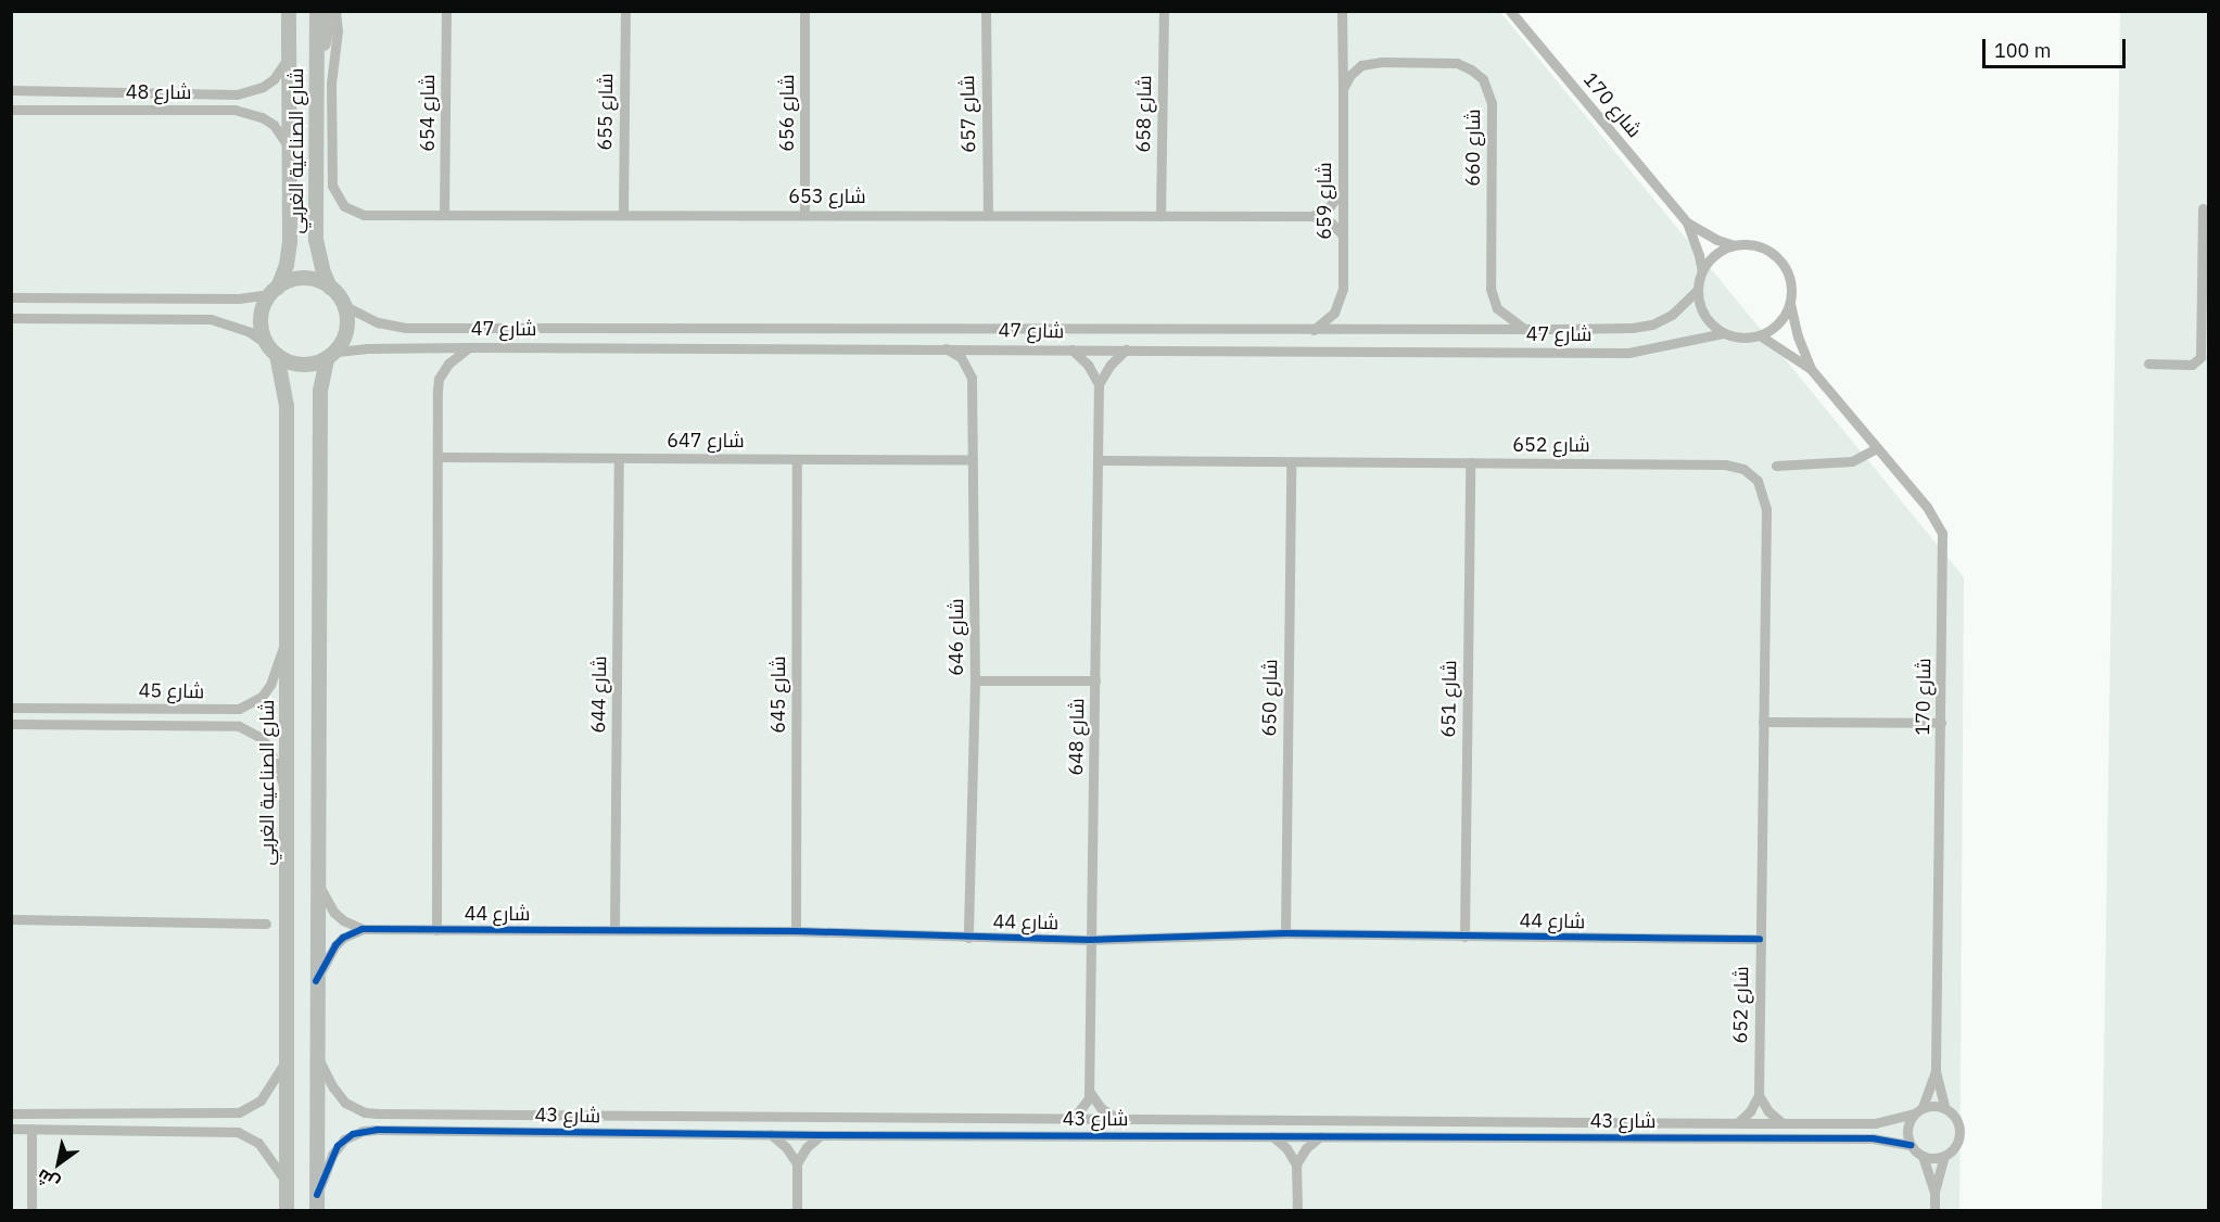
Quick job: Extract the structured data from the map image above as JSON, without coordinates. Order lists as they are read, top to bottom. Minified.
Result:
{"streets":{"main road":["شارع الصناعية الغربي"],"street":["شارع 48","شارع 170","شارع 655","شارع 654","شارع 656","شارع 657","شارع 658","شارع 660","شارع 653","شارع 659","شارع 47","شارع 647","شارع 652","شارع 646","شارع 45","شارع 644","شارع 645","شارع 650","شارع 651","شارع 648","شارع 44","شارع 43"]},"crossings":[["شارع 48","شارع الصناعية الغربي"],["شارع 170","شارع 47"],["شارع 170","شارع 43"],["شارع 655","شارع 653"],["شارع 654","شارع 653"],["شارع 656","شارع 653"],["شارع 657","شارع 653"],["شارع 658","شارع 653"],["شارع 660","شارع 47"],["شارع الصناعية الغربي","شارع 47"],["شارع الصناعية الغربي","شارع 45"],["شارع 659","شارع 47"],["شارع 47","شارع 646"],["شارع 647","شارع 646"],["شارع 647","شارع 644"],["شارع 647","شارع 645"],["شارع 652","شارع 650"],["شارع 652","شارع 651"],["شارع 652","شارع 648"],["شارع 652","شارع 44"],["شارع 646","شارع 44"],["شارع 644","شارع 44"],["شارع 645","شارع 44"],["شارع 650","شارع 44"],["شارع 651","شارع 44"],["شارع 648","شارع 44"],["شارع 648","شارع 43"]],"scale_bar":"100 m","north":"bottom left"}
